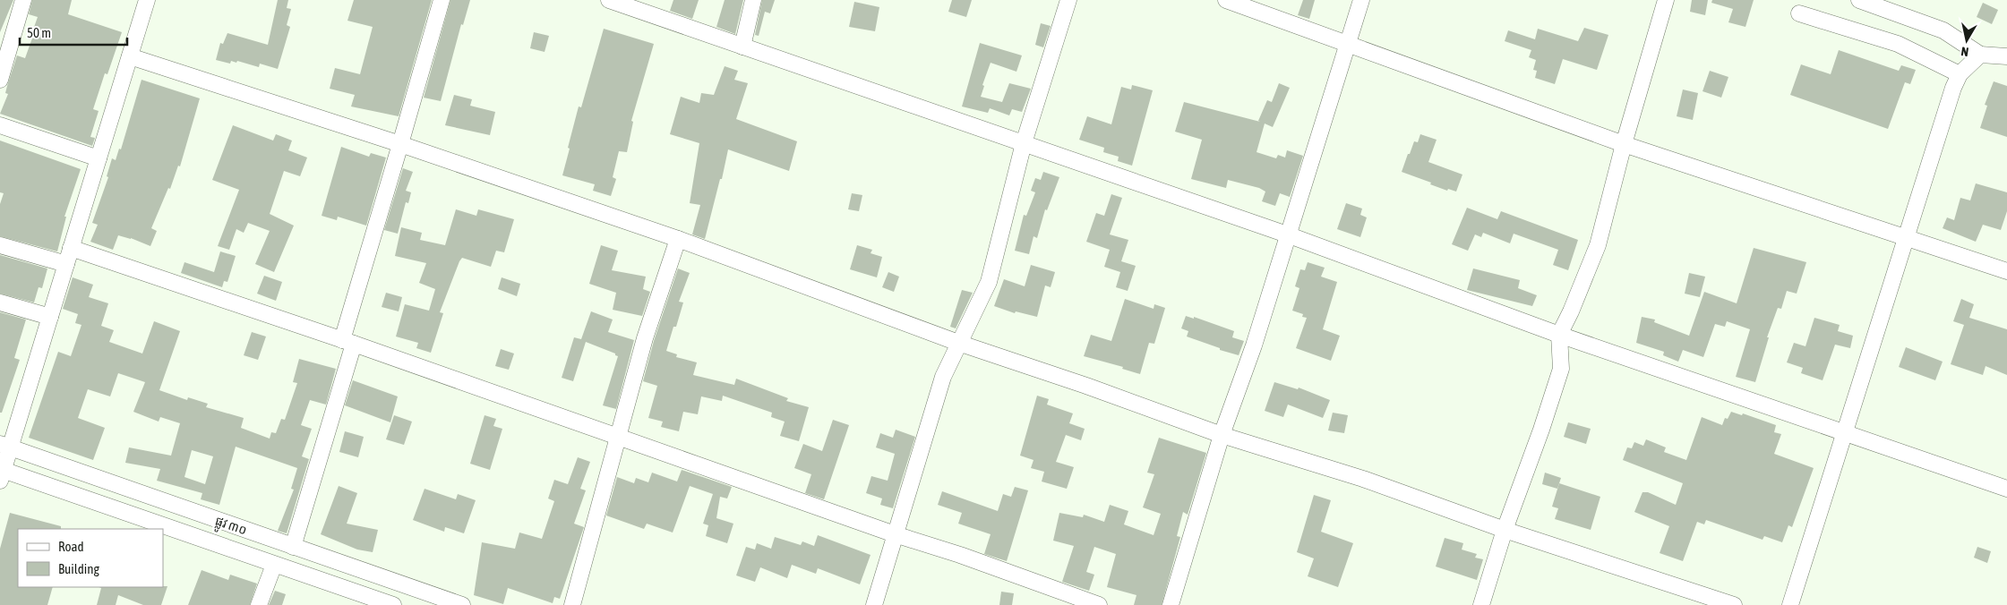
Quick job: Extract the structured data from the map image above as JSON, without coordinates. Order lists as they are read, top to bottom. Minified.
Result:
{"streets":{"street":["ផ្លូវ ៣០"]},"legend":["Road","Building"],"scale_bar":"50 m","north":"bottom"}
